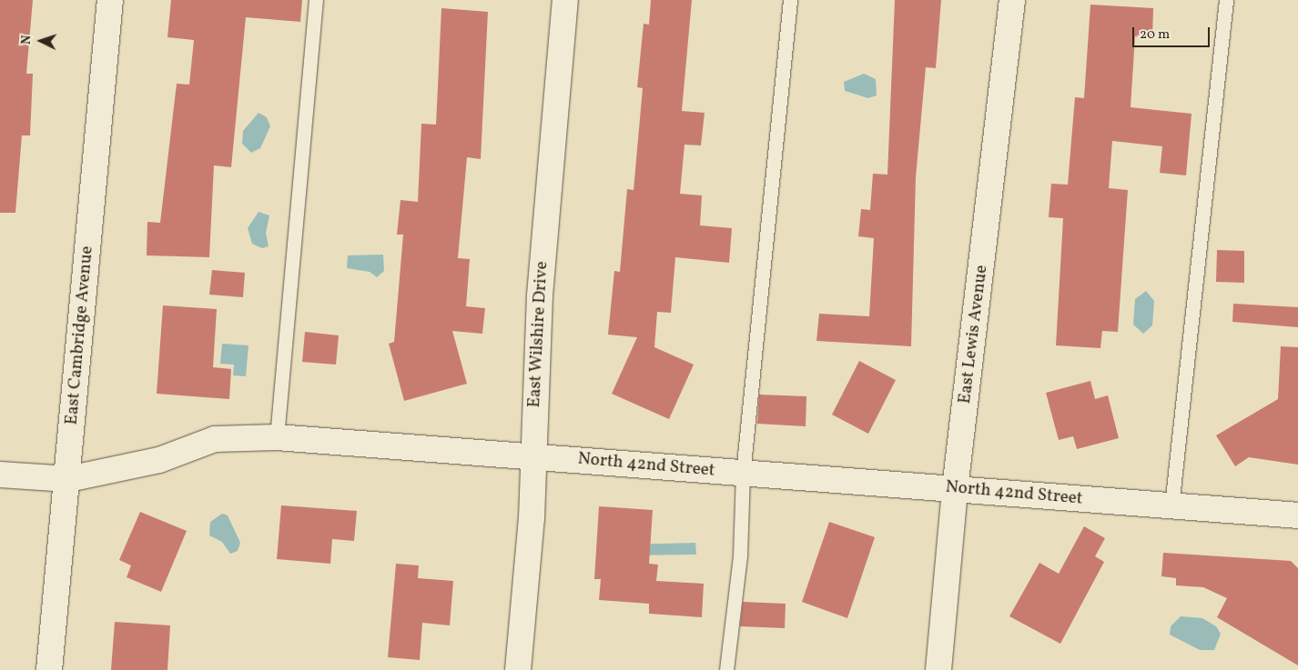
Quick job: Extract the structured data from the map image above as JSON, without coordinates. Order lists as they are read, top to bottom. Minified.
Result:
{"streets":{"street":["East Wilshire Drive","East Lewis Avenue","East Cambridge Avenue","North 42nd Street"]},"crossings":[["East Wilshire Drive","North 42nd Street"],["East Lewis Avenue","North 42nd Street"],["East Cambridge Avenue","North 42nd Street"]],"scale_bar":"20 m","north":"left"}
